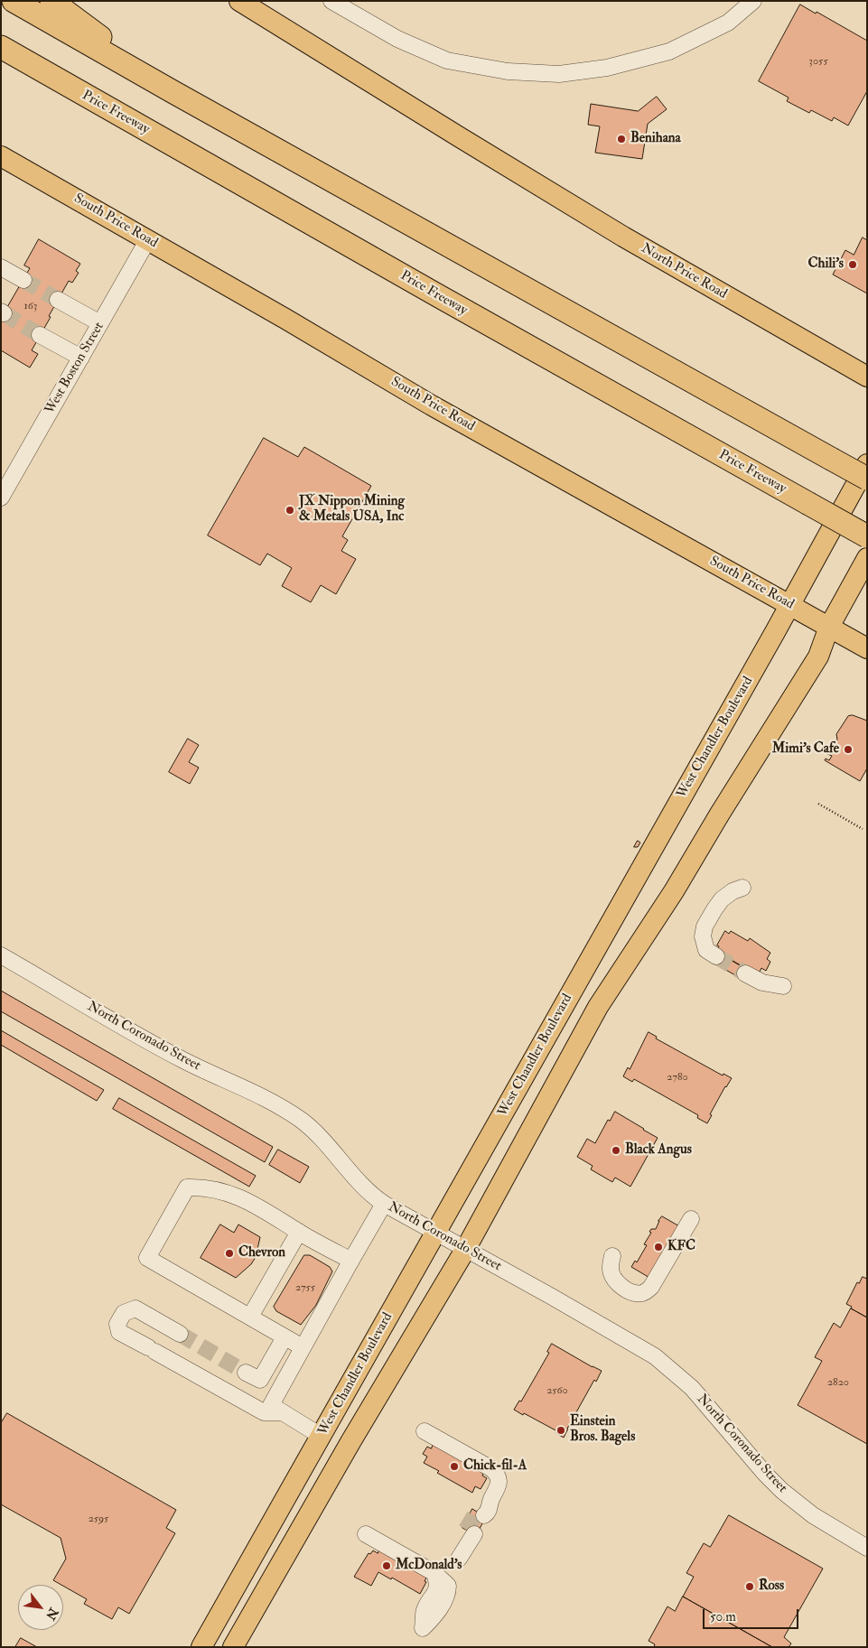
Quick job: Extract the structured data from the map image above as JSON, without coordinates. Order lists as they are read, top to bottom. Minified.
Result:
{"streets":{"highway":["Price Freeway"],"main road":["South Price Road","North Price Road","West Chandler Boulevard"],"street":["West Boston Street","North Coronado Street"]},"crossings":[["South Price Road","West Boston Street"],["South Price Road","West Chandler Boulevard"],["West Chandler Boulevard","North Coronado Street"]],"places":["Benihana","Chili's","JX Nippon Mining & Metals USA, Inc","Mimi's Cafe","Black Angus","KFC","Chevron","Einstein Bros. Bagels","Chick-fil-A","McDonald's","Ross"],"house_numbers":["3055","163","2780","2755","2820","2560","2595"],"scale_bar":"50 m","north":"bottom right"}
